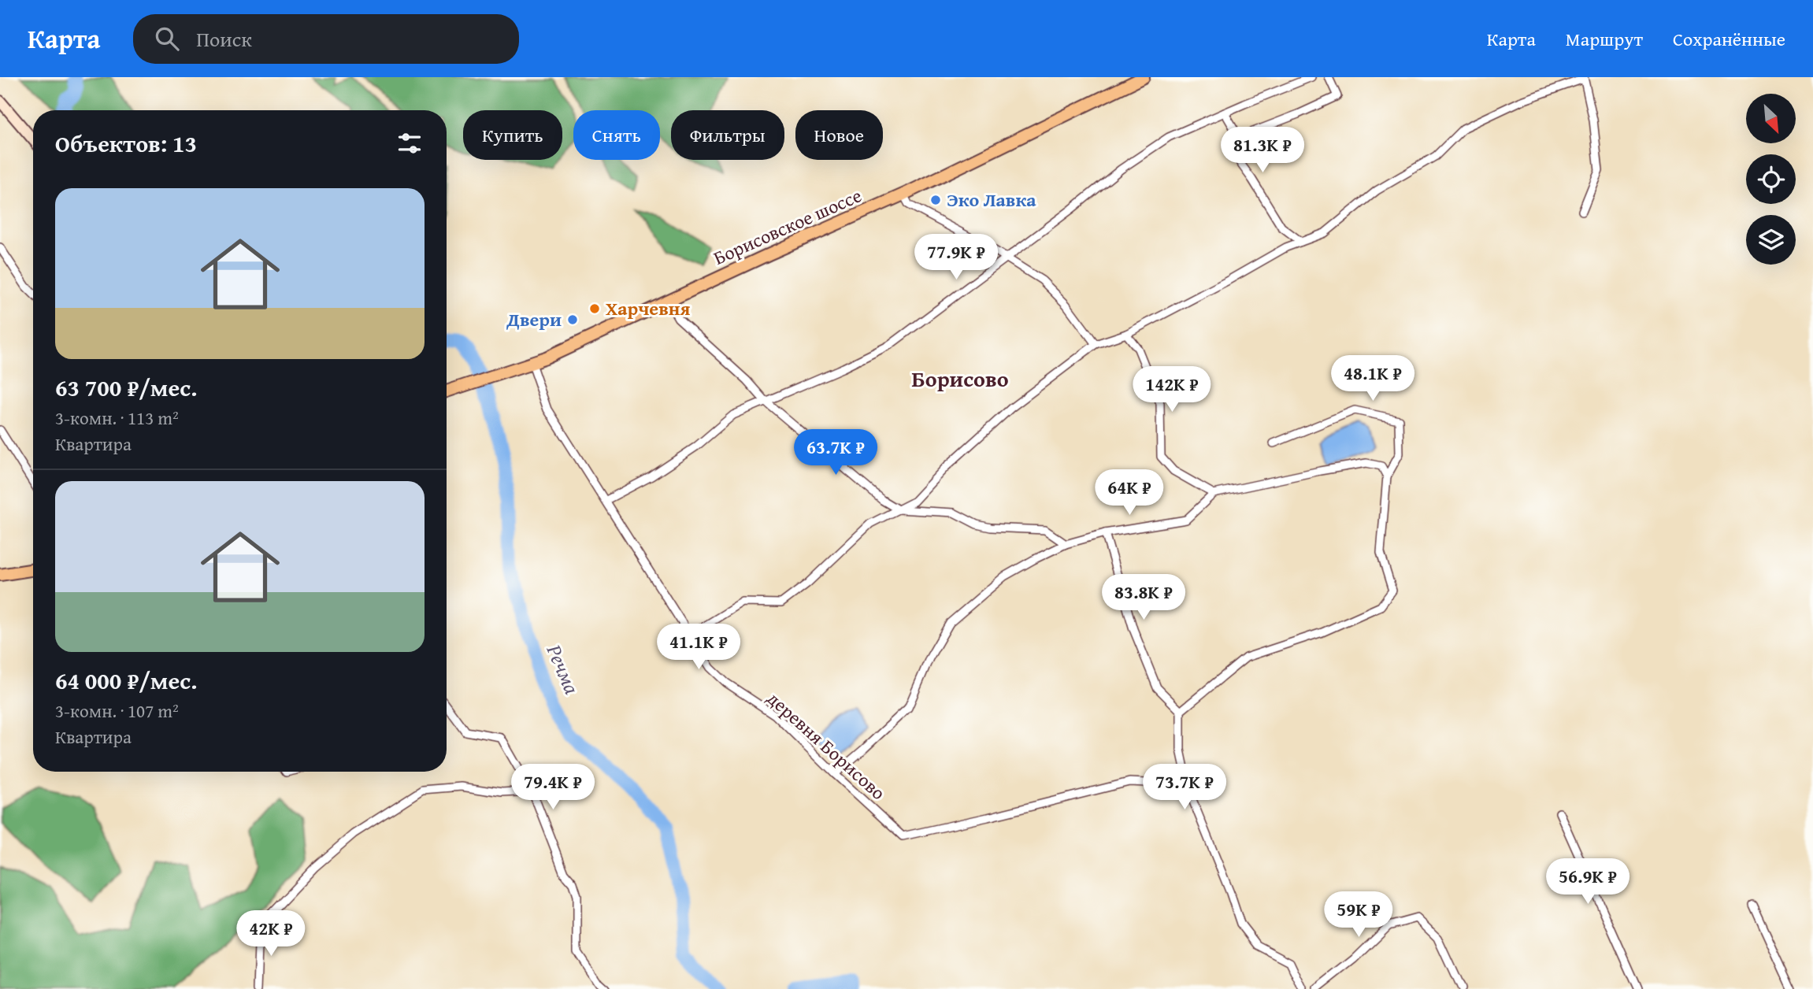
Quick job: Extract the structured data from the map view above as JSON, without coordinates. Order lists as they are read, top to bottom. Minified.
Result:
{"streets":{"main road":["Борисовское шоссе"],"street":["деревня Борисово"]},"crossings":[["Борисовское шоссе","деревня Борисово"]],"districts":["Борисово"],"water":["Речма"],"places":["Эко Лавка","Харчевня","Двери"],"north":"bottom right","page":{"header":"Карта","search":"Поиск","nav":["Карта","Маршрут","Сохранённые"],"chip":["Купить","Снять","Фильтры","Новое"],"heading":"Объектов: 13","price":["81.3K ₽","77.9K ₽","48.1K ₽","142K ₽","63.7K ₽","64K ₽","83.8K ₽","41.1K ₽","79.4K ₽","73.7K ₽","56.9K ₽","59K ₽","42K ₽"],"list":[{"name":"63 700 ₽/мес.","note":"3-комн. · 113 m² · Квартира"},{"name":"64 000 ₽/мес.","note":"3-комн. · 107 m² · Квартира"}]}}
